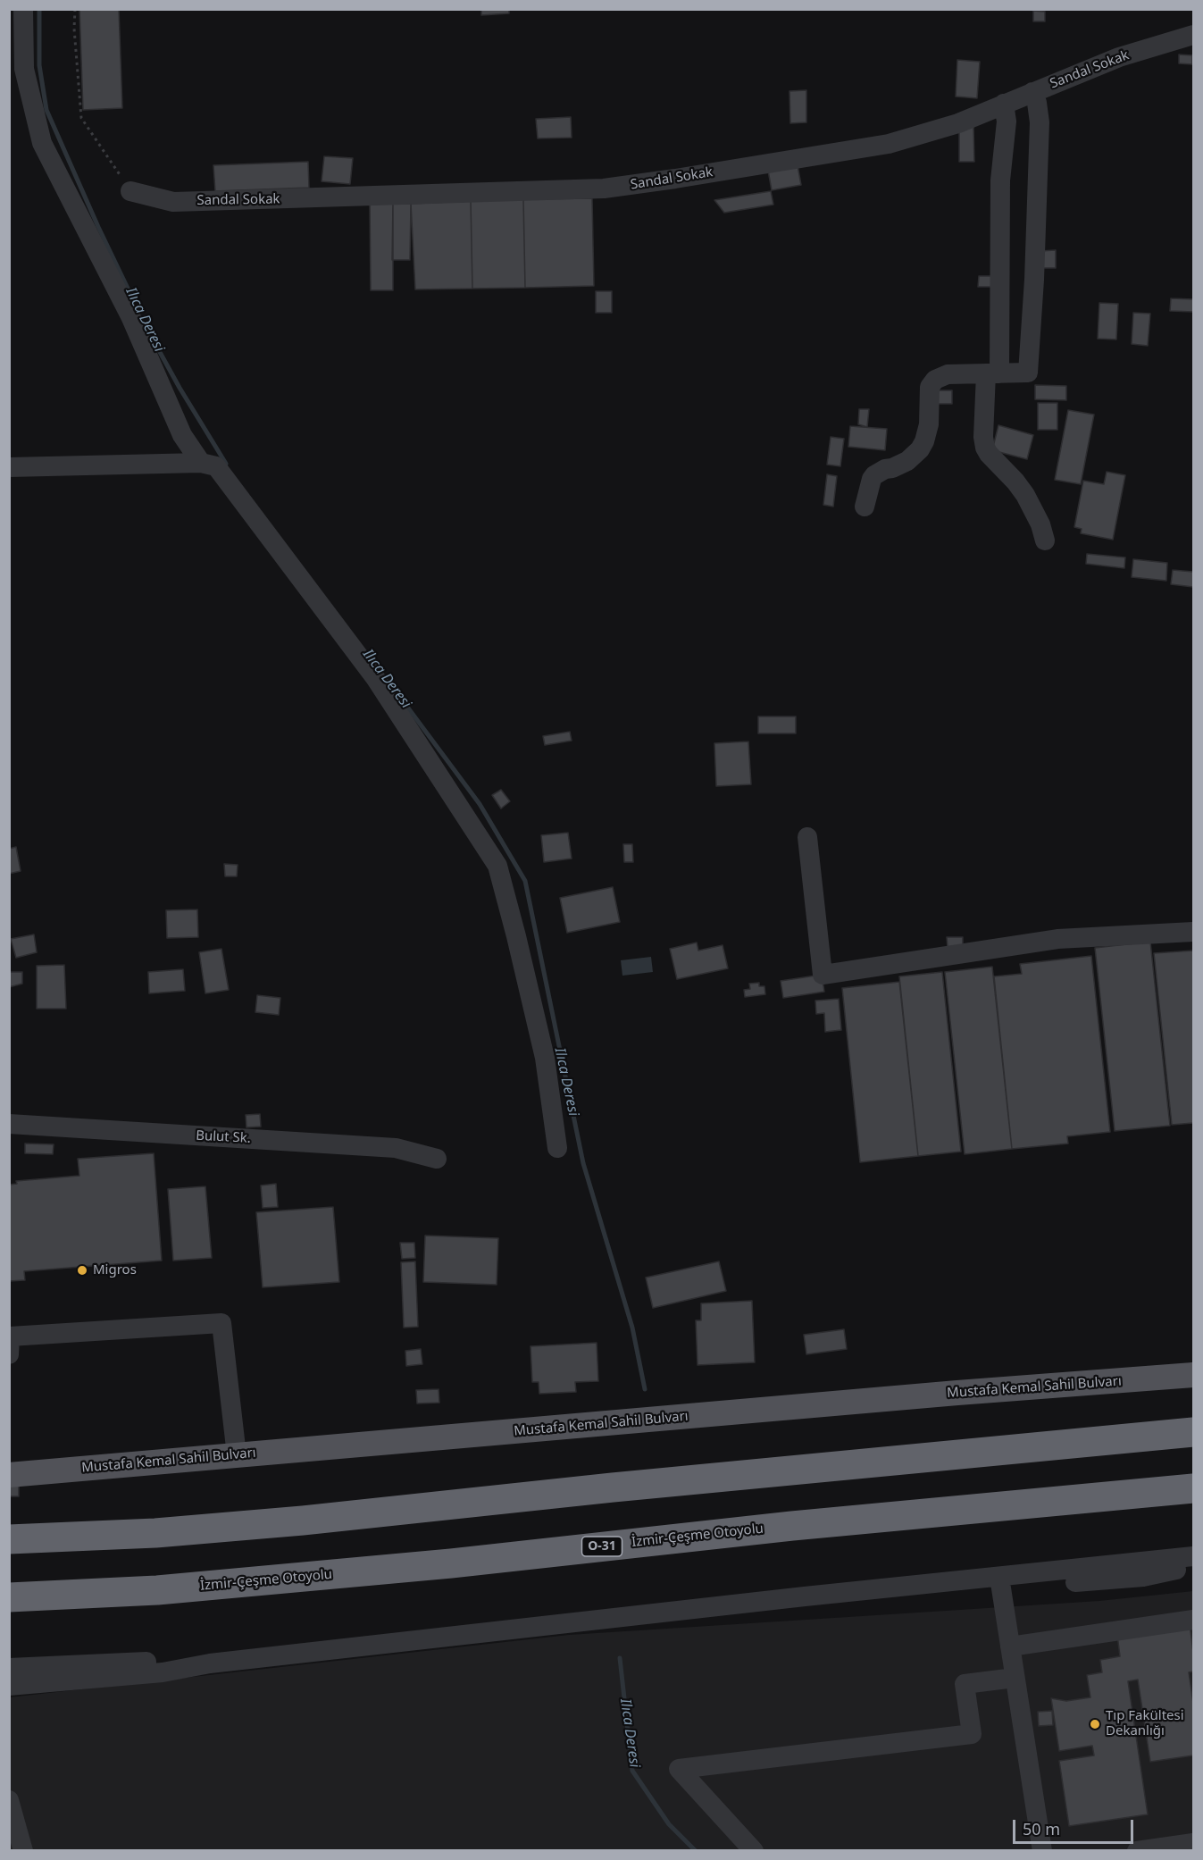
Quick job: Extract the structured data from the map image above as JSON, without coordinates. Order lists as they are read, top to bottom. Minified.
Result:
{"streets":{"highway":["İzmir-Çeşme Otoyolu","O-31"],"main road":["Mustafa Kemal Sahil Bulvarı"],"street":["Sandal Sokak","Bulut Sk."]},"water":["Ilıca Deresi"],"places":["Migros","Tıp Fakültesi Dekanlığı"],"scale_bar":"50 m"}
